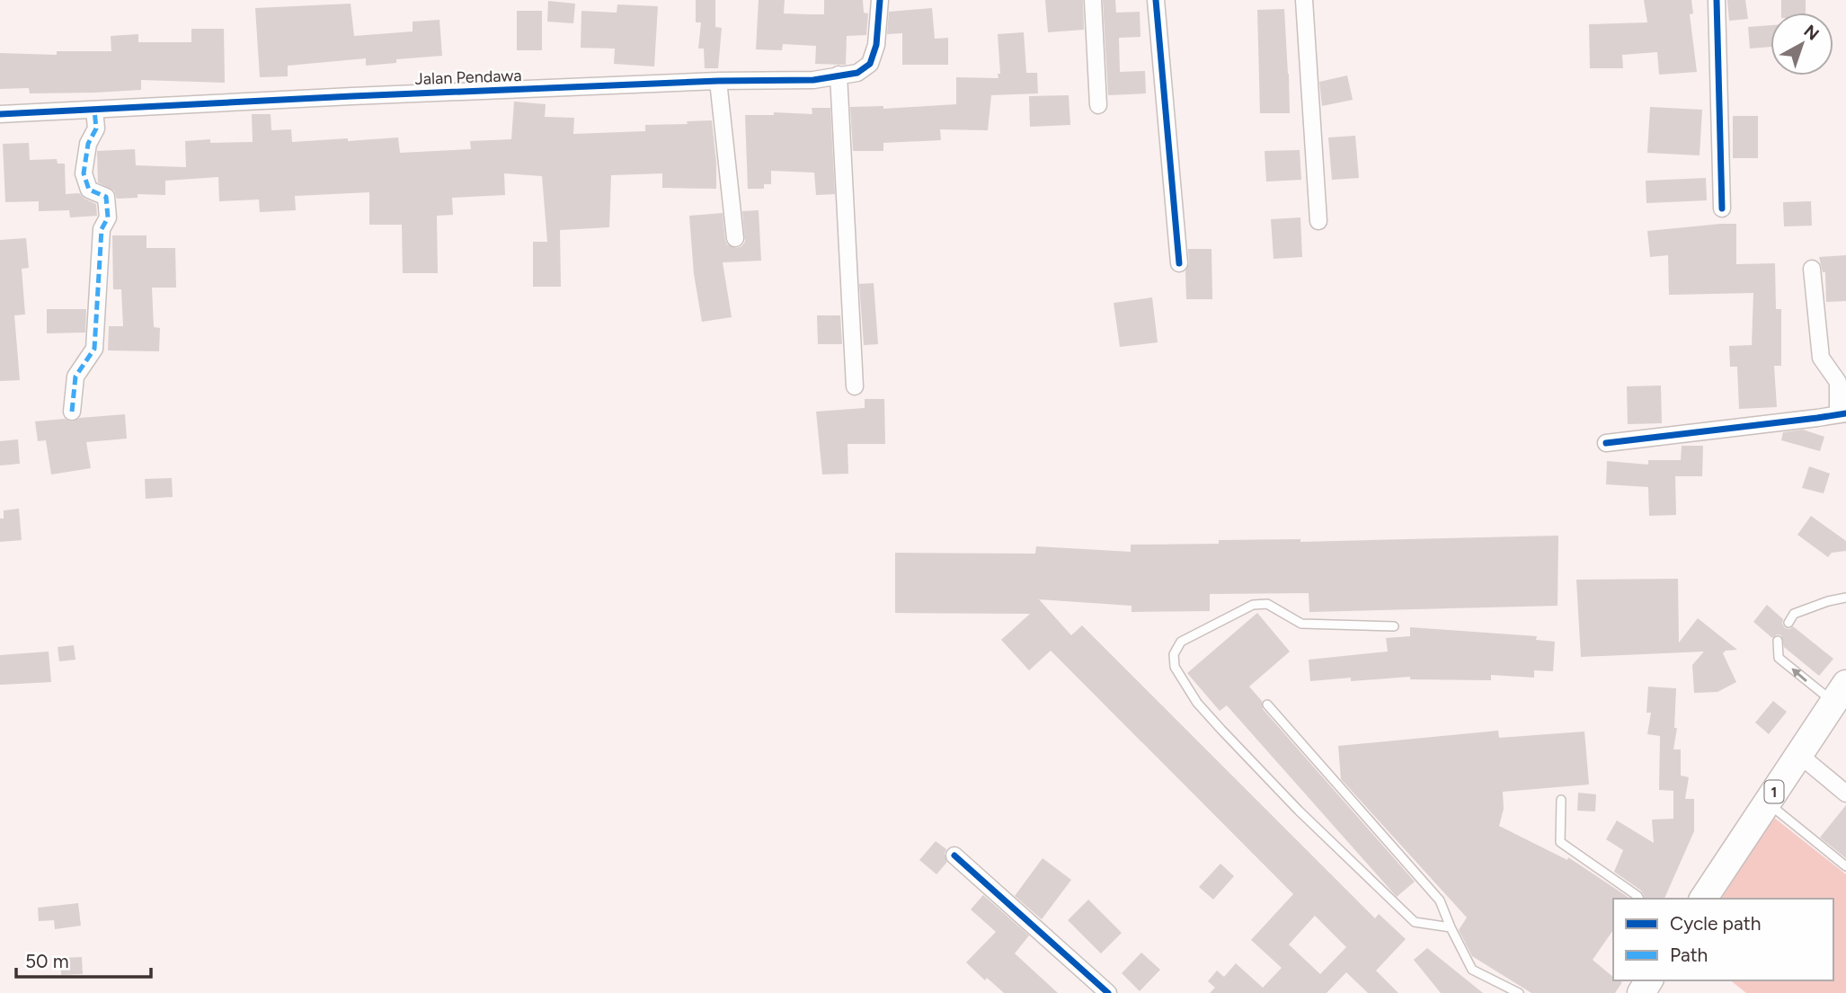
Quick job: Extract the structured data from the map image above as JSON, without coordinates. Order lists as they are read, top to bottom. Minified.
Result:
{"streets":{"highway":["1"],"street":["Jalan Pendawa"]},"legend":["Cycle path","Path"],"scale_bar":"50 m","north":"top right"}
